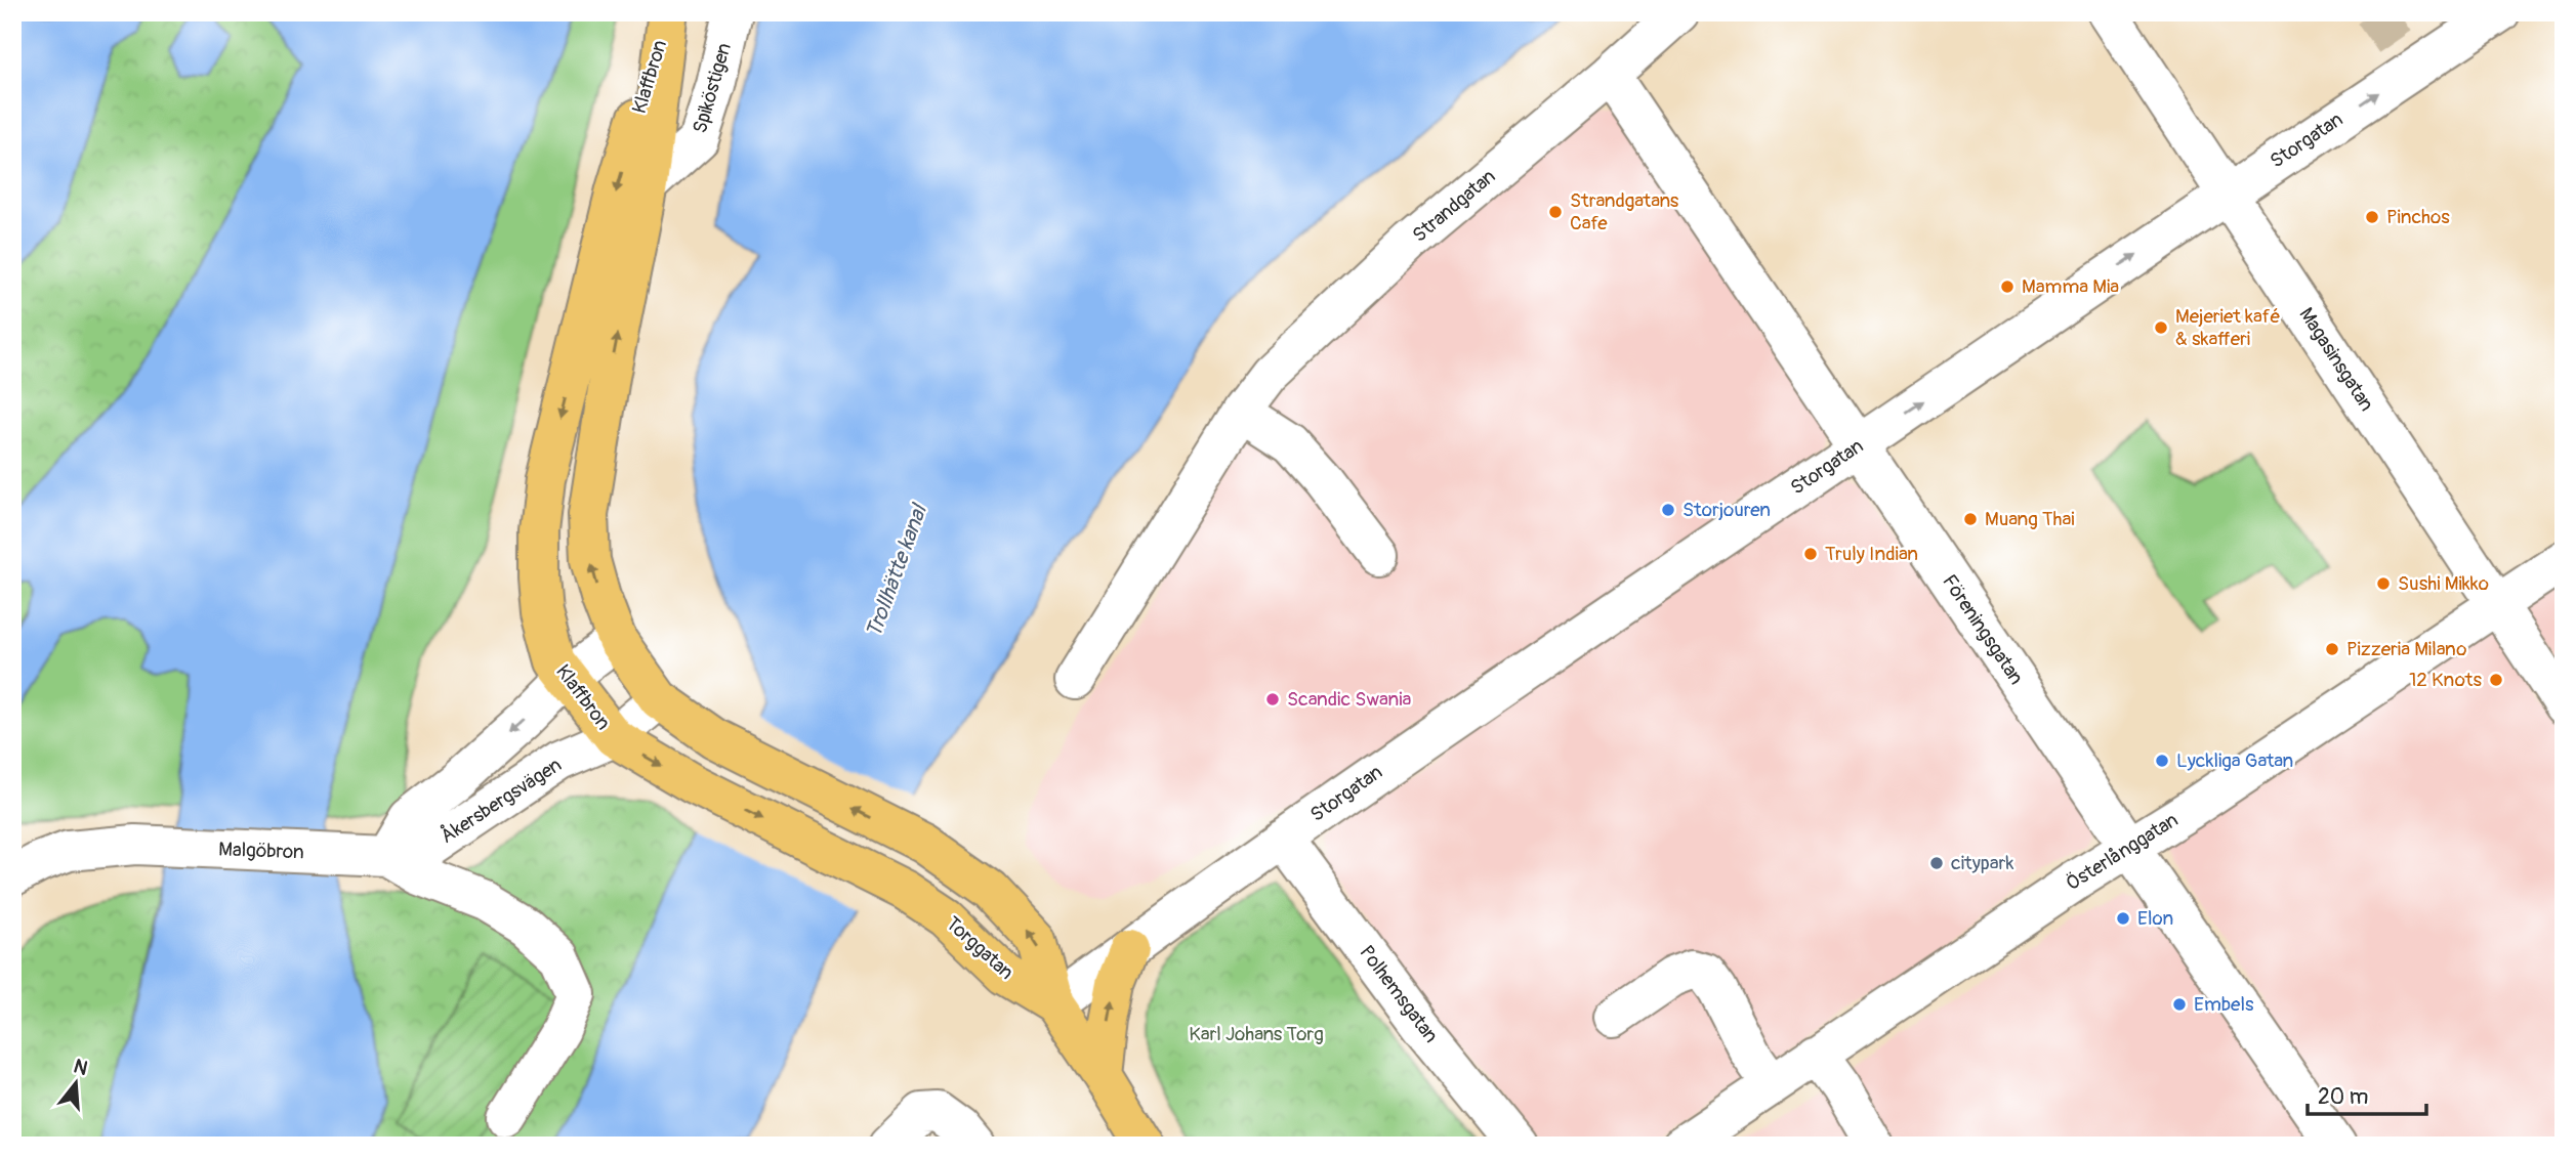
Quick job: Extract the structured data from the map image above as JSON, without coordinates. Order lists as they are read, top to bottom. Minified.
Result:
{"streets":{"main road":["Klaffbron","Torggatan"],"street":["Spiköstigen","Storgatan","Strandgatan","Magasinsgatan","Föreningsgatan","Åkersbergsvägen","Malgöbron","Österlånggatan","Polhemsgatan"]},"crossings":[["Klaffbron","Spiköstigen"],["Klaffbron","Åkersbergsvägen"],["Klaffbron","Torggatan"],["Storgatan","Magasinsgatan"],["Storgatan","Föreningsgatan"],["Storgatan","Torggatan"],["Storgatan","Polhemsgatan"],["Strandgatan","Föreningsgatan"],["Magasinsgatan","Österlånggatan"],["Föreningsgatan","Österlånggatan"],["Åkersbergsvägen","Malgöbron"]],"one_way":["Storgatan"],"water":["Trollhätte kanal"],"parks":["Karl Johans Torg"],"places":["Strandgatans Cafe","Pinchos","Mamma Mia","Mejeriet kafé & skafferi","Storjouren","Muang Thai","Truly Indian","Sushi Mikko","Pizzeria Milano","12 Knots","Scandic Swania","Lyckliga Gatan","citypark","Elon","Embels"],"scale_bar":"20 m","north":"top"}
